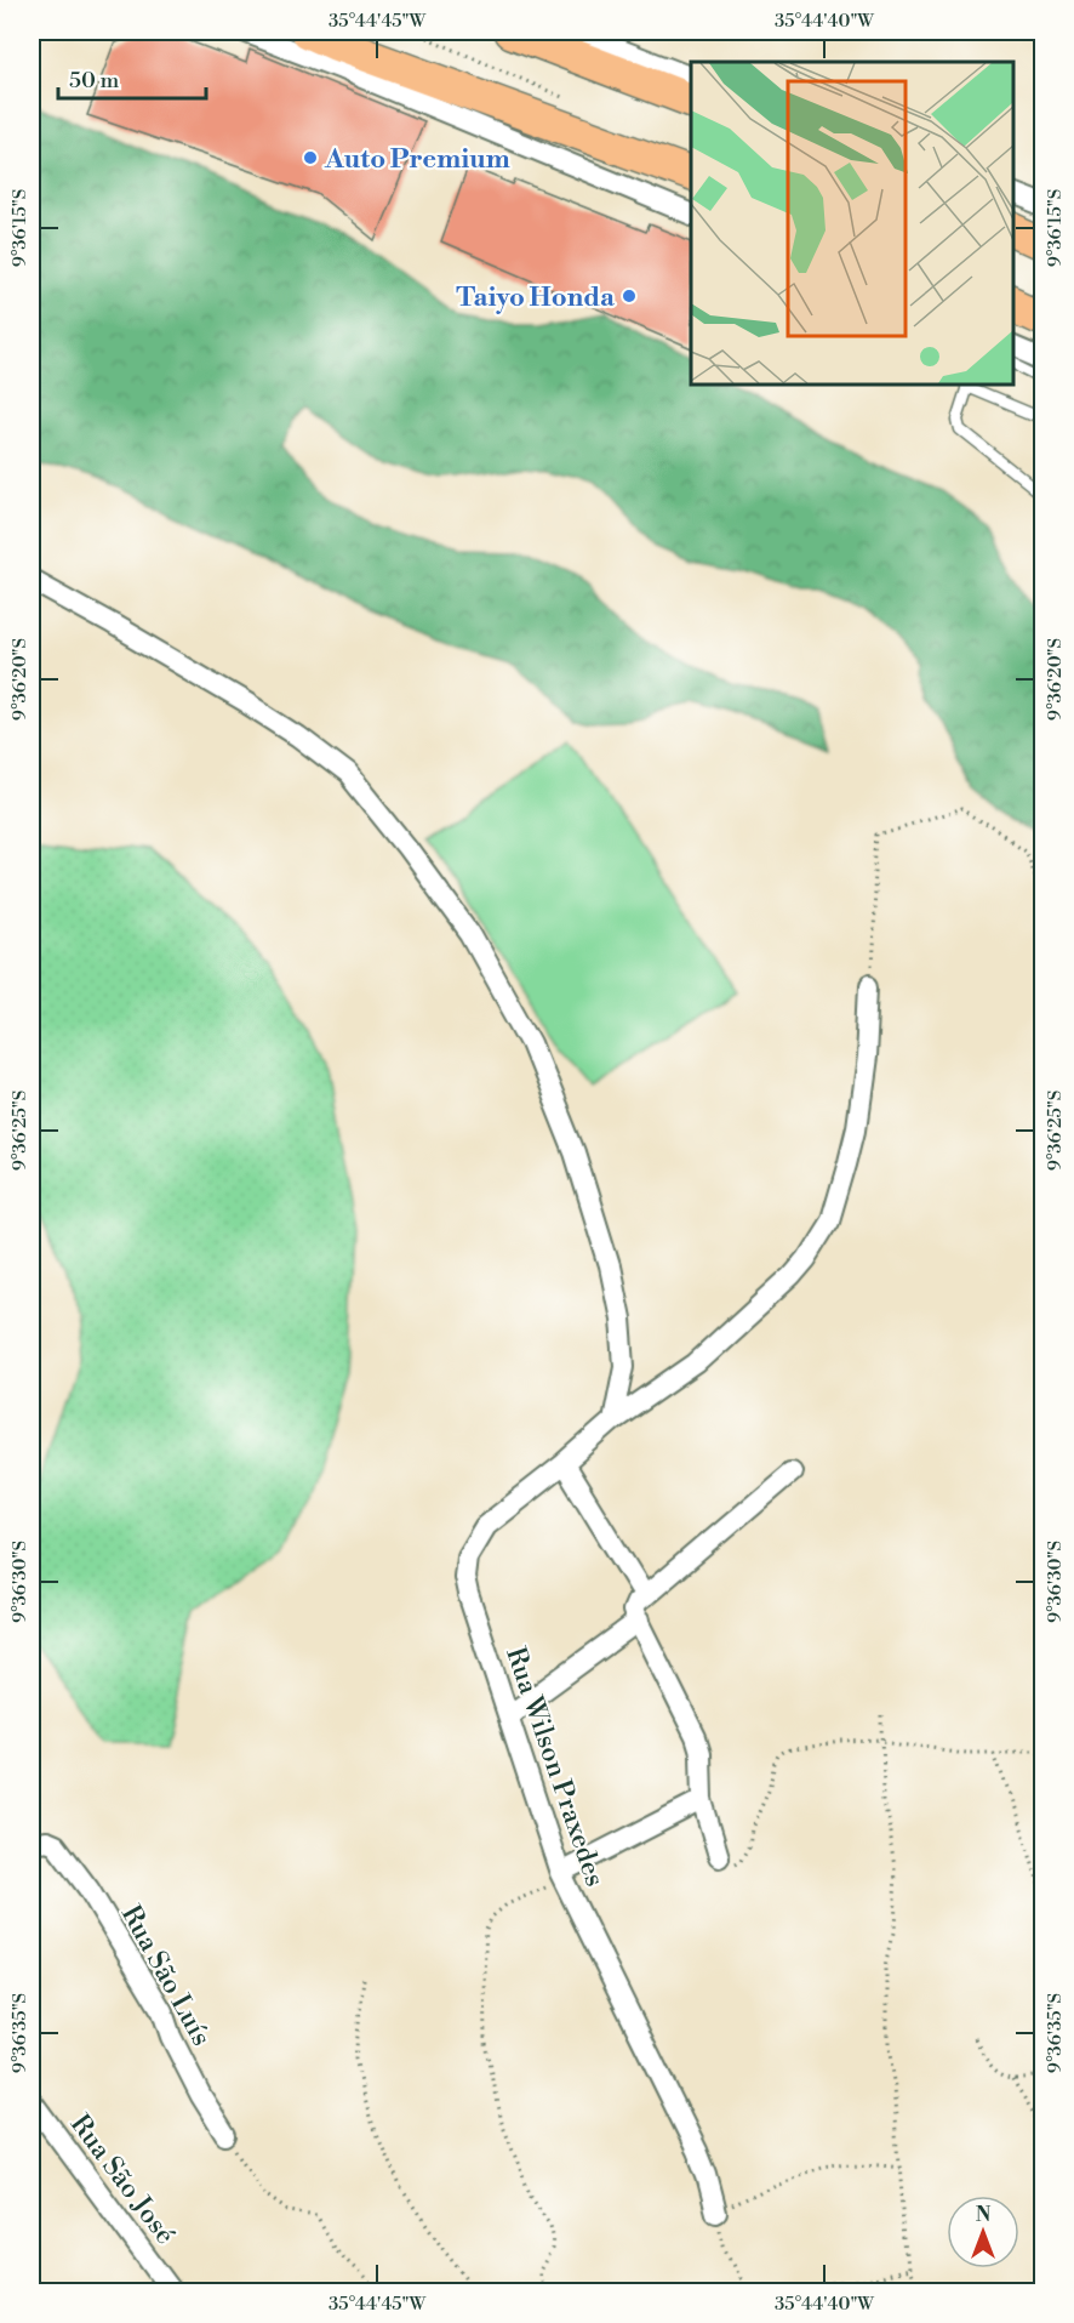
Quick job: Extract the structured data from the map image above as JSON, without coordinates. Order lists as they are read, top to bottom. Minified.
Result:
{"streets":{"street":["Rua Wilson Praxedes","Rua São Luís","Rua São José"]},"places":["Auto Premium","Taiyo Honda"],"scale_bar":"50 m","north":"top","coordinates":["35°44'45\"W","35°44'40\"W","9°36'15\"S","9°36'20\"S","9°36'25\"S","9°36'30\"S","9°36'35\"S"]}
